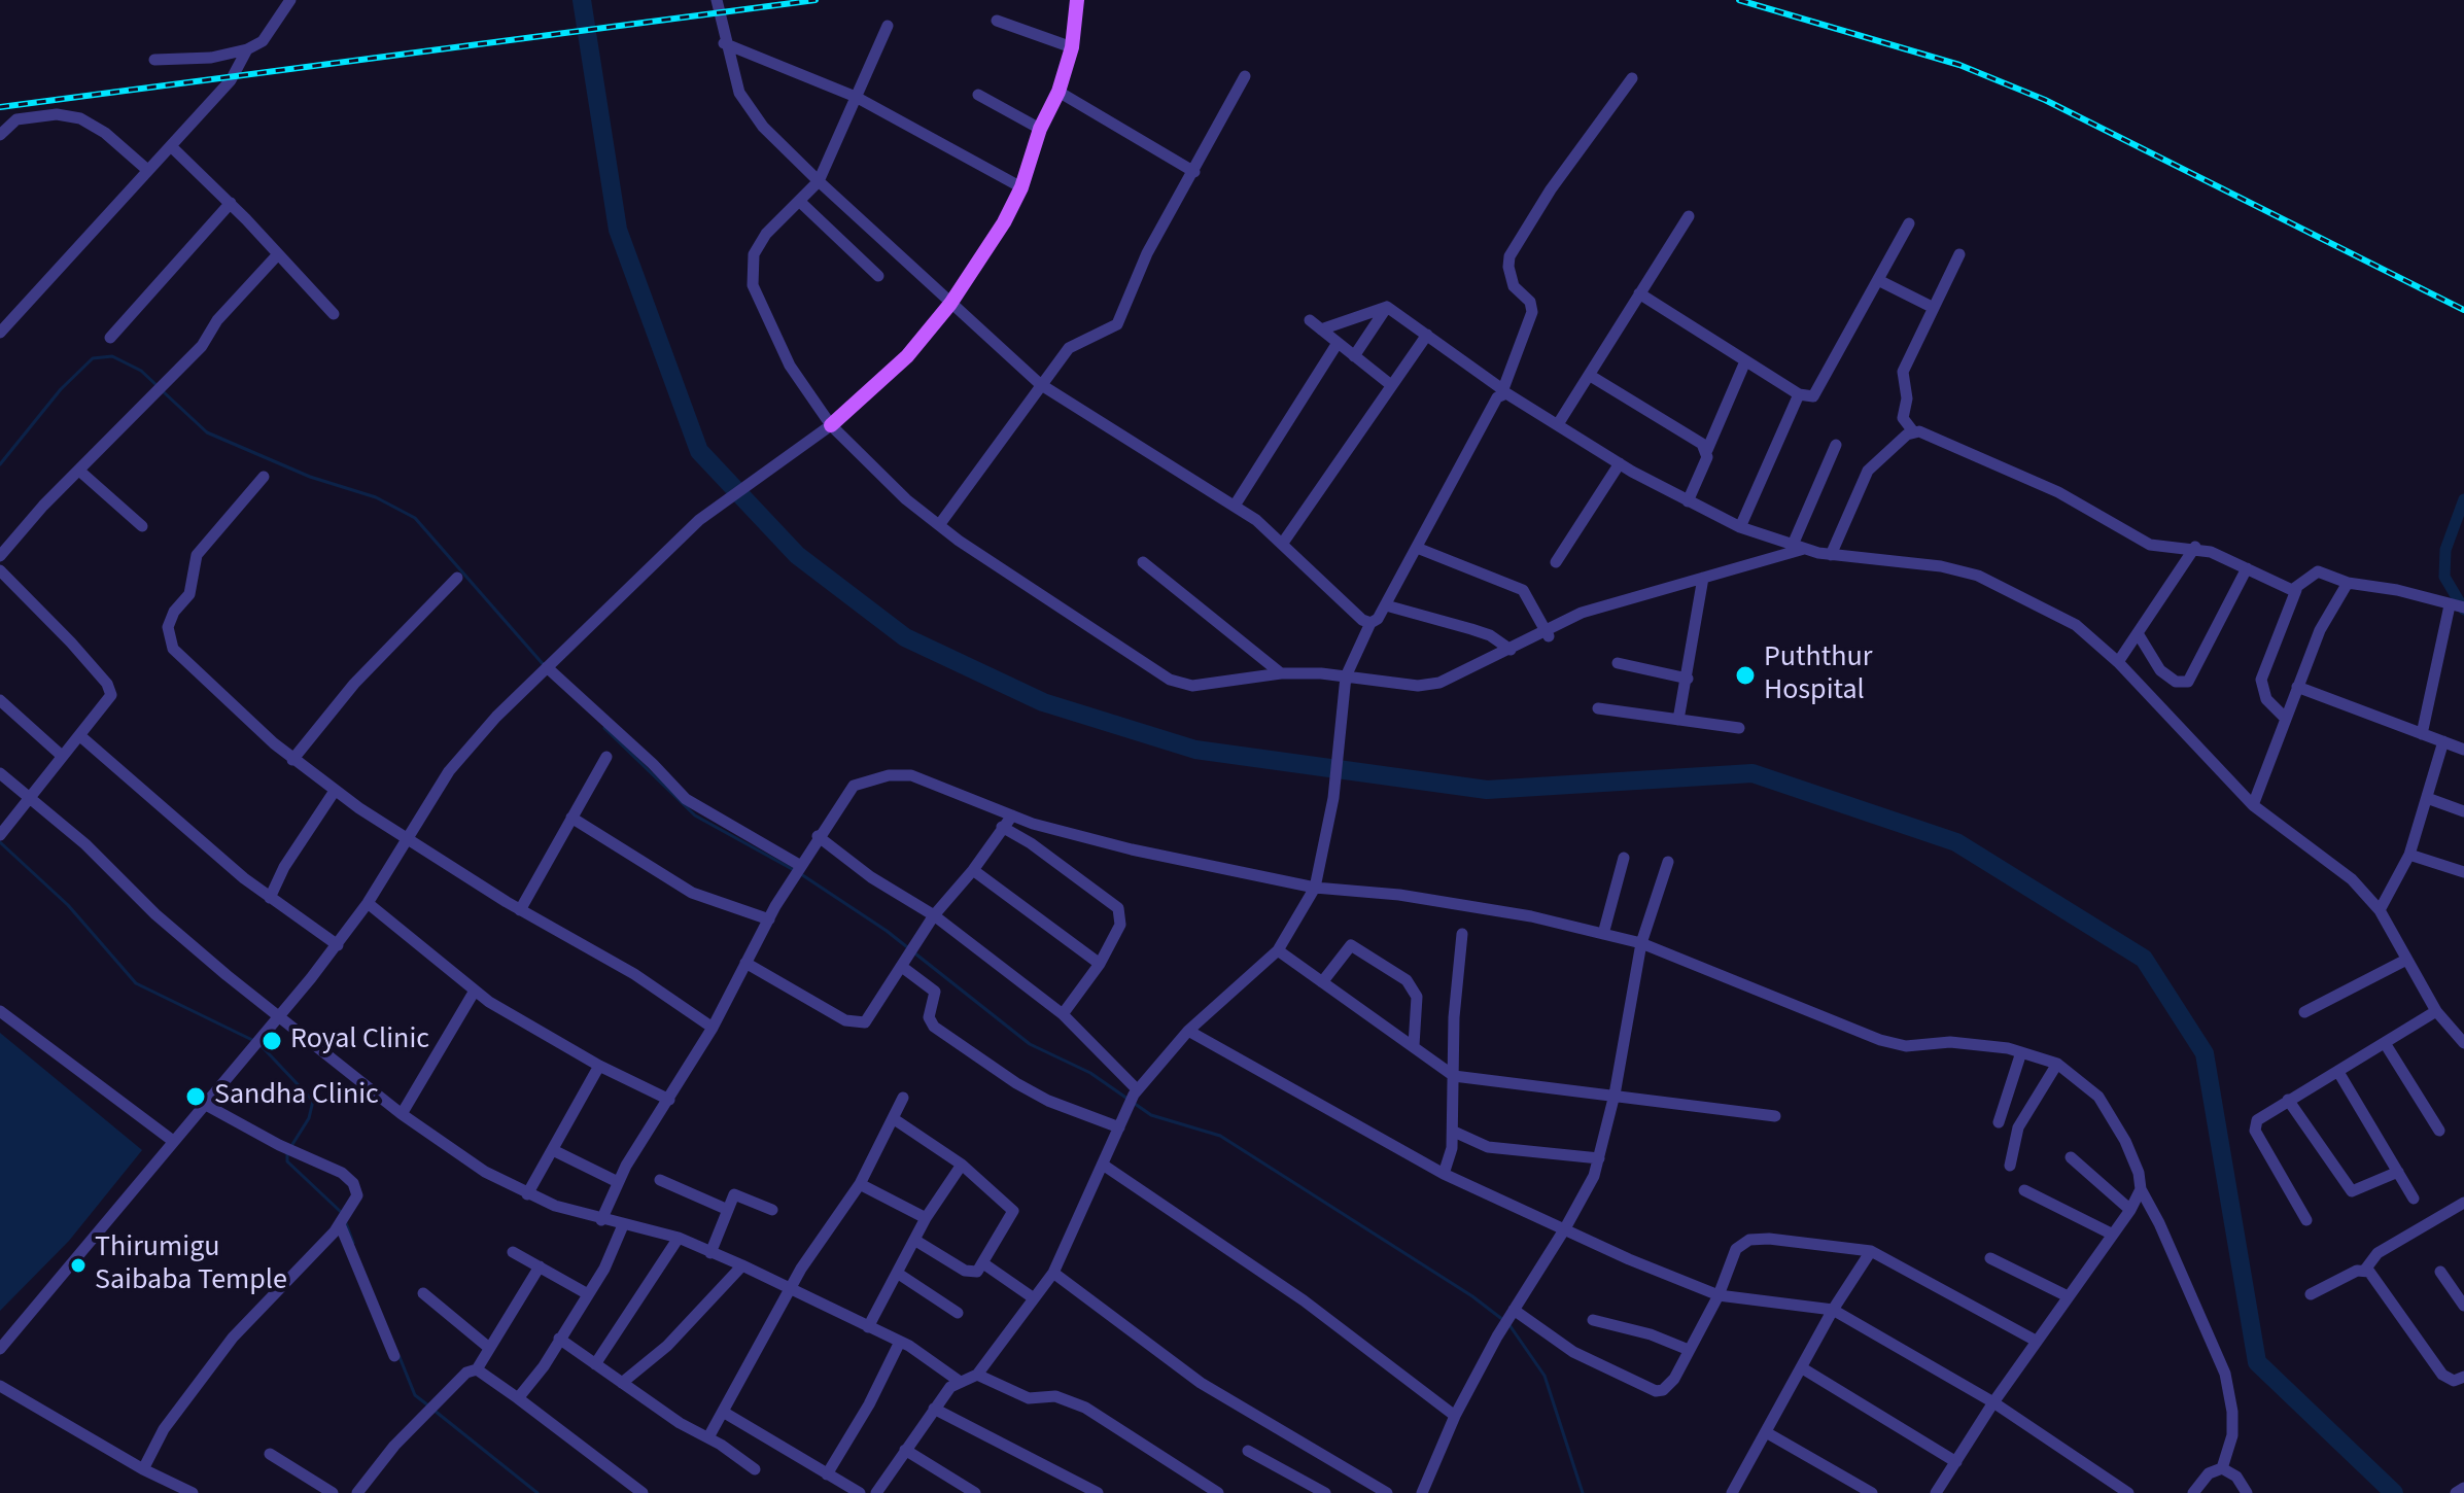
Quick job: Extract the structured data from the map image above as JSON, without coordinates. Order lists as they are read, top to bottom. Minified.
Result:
{"places":["Puththur Hospital","Royal Clinic","Sandha Clinic","Thirumigu Saibaba Temple"]}
